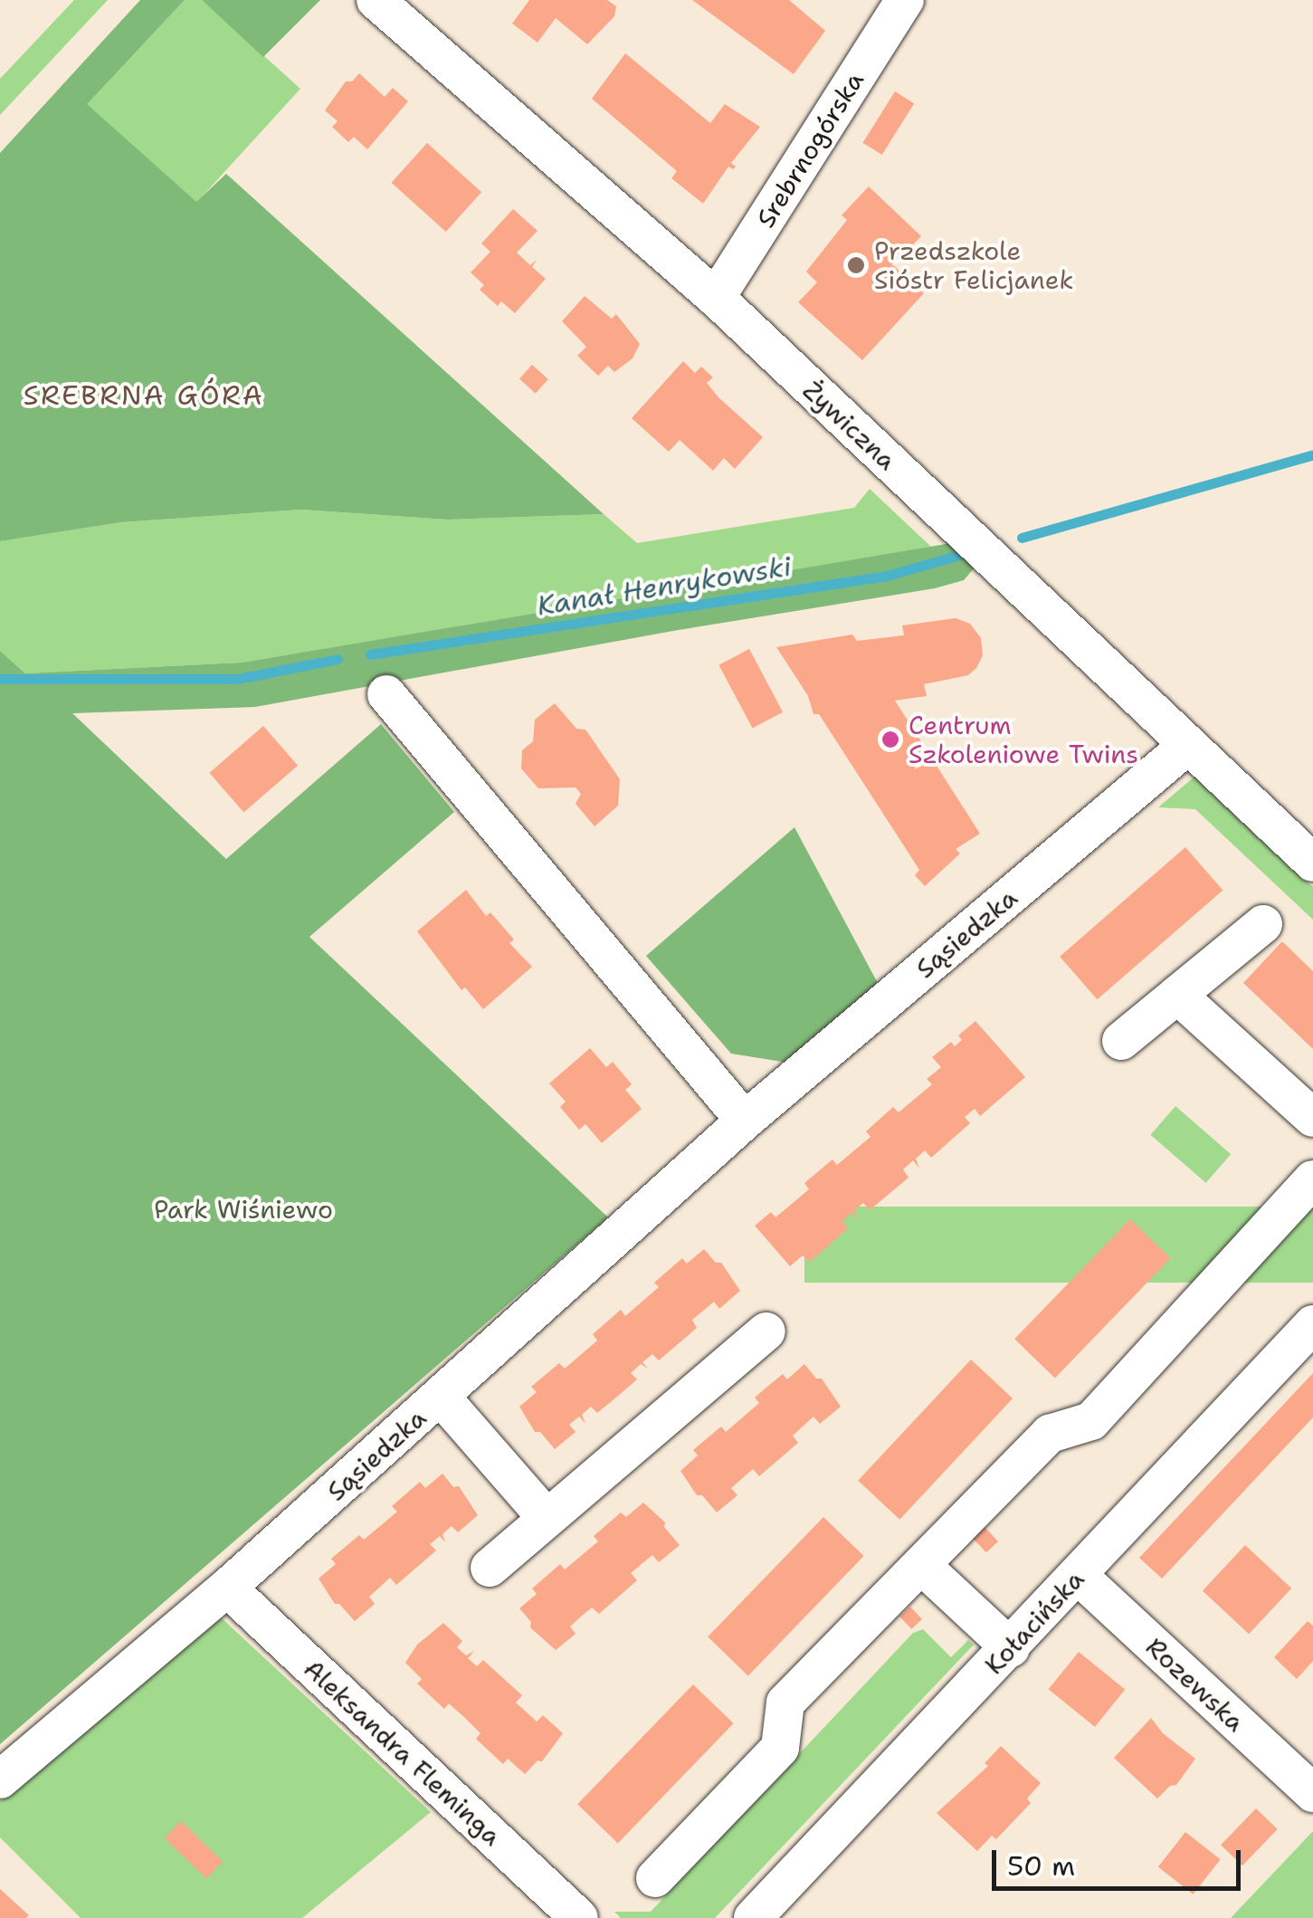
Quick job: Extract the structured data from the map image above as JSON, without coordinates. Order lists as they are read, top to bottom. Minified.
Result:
{"streets":{"street":["Srebrnogórska","Żywiczna","Sąsiedzka","Kołacińska","Rozewska","Aleksandra Fleminga"]},"crossings":[["Srebrnogórska","Żywiczna"],["Żywiczna","Sąsiedzka"],["Sąsiedzka","Aleksandra Fleminga"],["Kołacińska","Rozewska"]],"districts":["SREBRNA GÓRA"],"water":["Kanał Henrykowski"],"parks":["Park Wiśniewo"],"places":["Przedszkole Sióstr Felicjanek","Centrum Szkoleniowe Twins"],"scale_bar":"50 m"}
